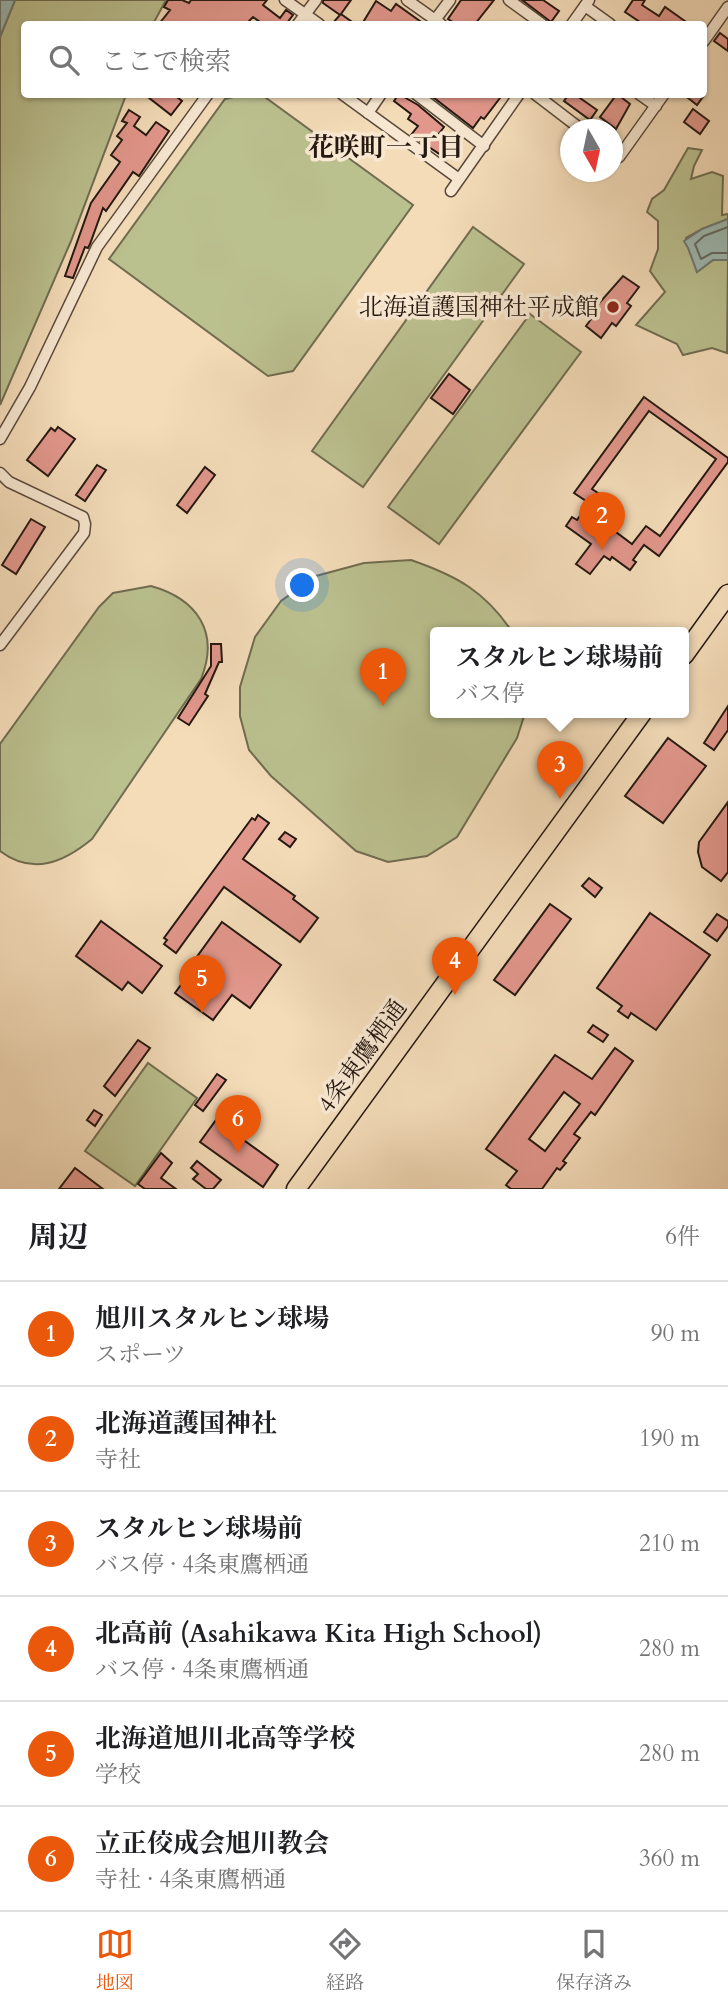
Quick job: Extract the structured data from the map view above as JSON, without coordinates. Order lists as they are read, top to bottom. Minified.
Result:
{"streets":{"highway":["4条東鷹栖通"]},"districts":["花咲町一丁目"],"places":["北海道護国神社平成館"],"north":"bottom","page":{"search":"ここで検索","pins":["2","1","3","4","5","6"],"popup":["スタルヒン球場前","バス停"],"heading":["周辺","6件"],"list":[{"mark":"1","name":"旭川スタルヒン球場","note":"スポーツ","value":"90 m"},{"mark":"2","name":"北海道護国神社","note":"寺社","value":"190 m"},{"mark":"3","name":"スタルヒン球場前","note":"バス停 · 4条東鷹栖通","value":"210 m"},{"mark":"4","name":"北高前 (Asahikawa Kita High School)","note":"バス停 · 4条東鷹栖通","value":"280 m"},{"mark":"5","name":"北海道旭川北高等学校","note":"学校","value":"280 m"},{"mark":"6","name":"立正佼成会旭川教会","note":"寺社 · 4条東鷹栖通","value":"360 m"}],"nav":["地図","経路","保存済み"]}}
